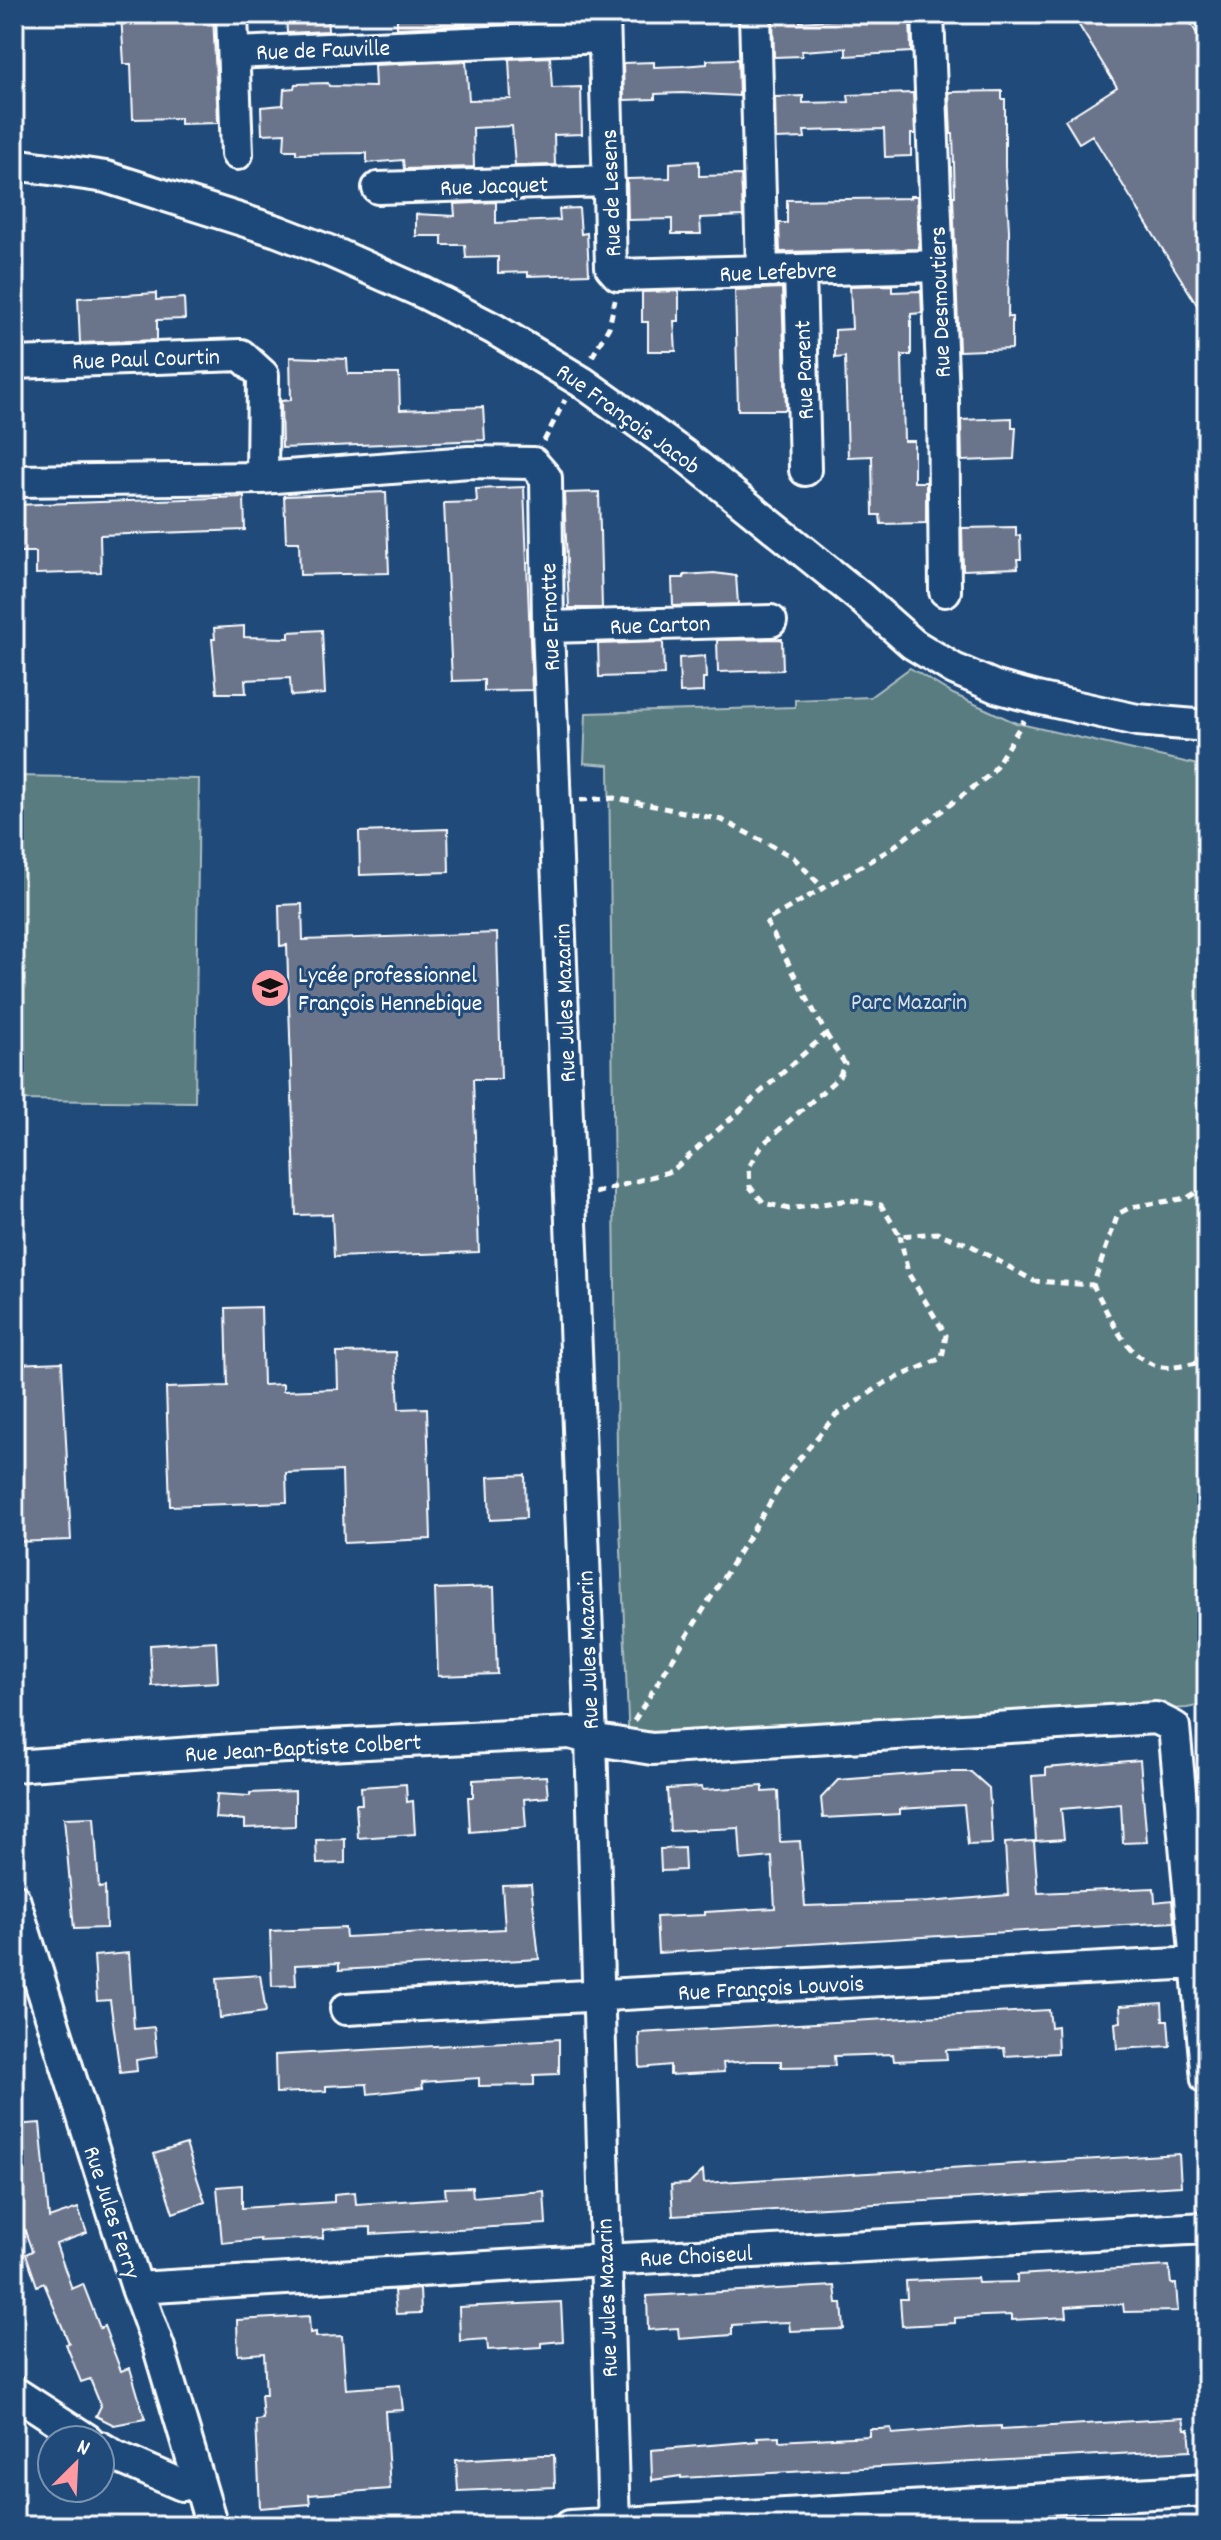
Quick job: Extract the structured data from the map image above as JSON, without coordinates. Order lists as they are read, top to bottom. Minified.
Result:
{"streets":{"street":["Rue de Fauville","Rue Jacquet","Rue de Lesens","Rue Lefebvre","Rue Desmoutiers","Rue Paul Courtin","Rue Parent","Rue François Jacob","Rue Ernotte","Rue Carton","Rue Jules Mazarin","Rue Jean-Baptiste Colbert","Rue François Louvois","Rue Jules Ferry","Rue Choiseul"]},"crossings":[["Rue de Fauville","Rue de Lesens"],["Rue Jacquet","Rue de Lesens"],["Rue de Lesens","Rue Lefebvre"],["Rue Lefebvre","Rue Desmoutiers"],["Rue Lefebvre","Rue Parent"],["Rue Ernotte","Rue Carton"],["Rue Ernotte","Rue Jules Mazarin"],["Rue Jules Mazarin","Rue Jean-Baptiste Colbert"],["Rue Jules Mazarin","Rue François Louvois"],["Rue Jules Mazarin","Rue Choiseul"],["Rue Jean-Baptiste Colbert","Rue François Louvois"],["Rue Jules Ferry","Rue Choiseul"]],"parks":["Parc Mazarin"],"places":{"school or university":["Lycée professionnel François Hennebique"]},"north":"top right"}
